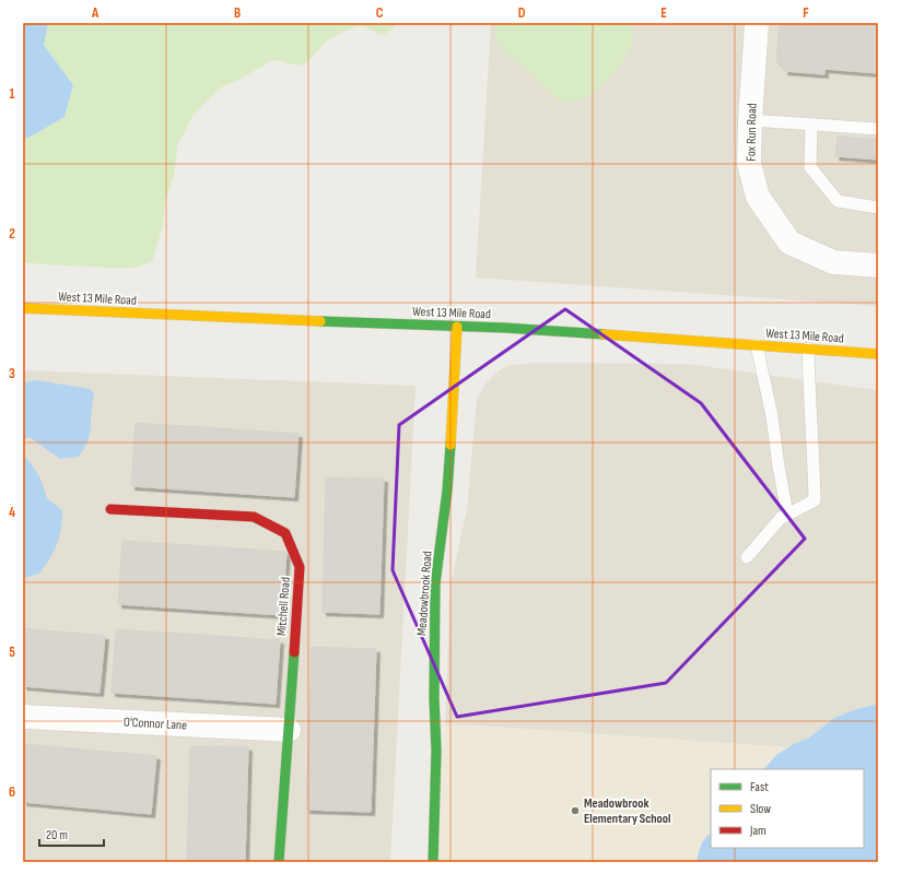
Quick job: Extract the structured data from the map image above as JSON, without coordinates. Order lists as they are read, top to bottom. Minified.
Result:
{"streets":{"street":["Fox Run Road","West 13 Mile Road","Meadowbrook Road","Mitchell Road","O'Connor Lane"]},"crossings":[["West 13 Mile Road","Meadowbrook Road"],["Mitchell Road","O'Connor Lane"]],"places":["Meadowbrook Elementary School"],"legend":["Fast","Slow","Jam"],"scale_bar":"20 m","grid":{"columns":["A","B","C","D","E","F"],"rows":["1","2","3","4","5","6"]}}
